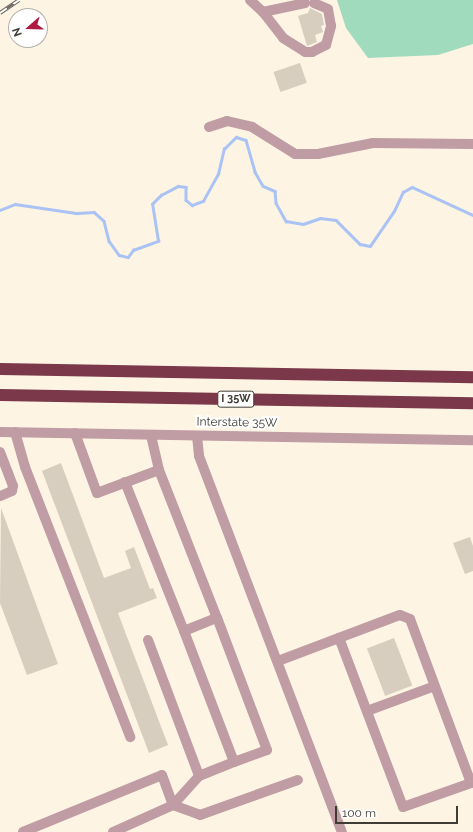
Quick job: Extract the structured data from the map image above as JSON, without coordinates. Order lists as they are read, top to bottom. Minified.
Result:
{"streets":{"highway":["I 35W"],"street":["Interstate 35W"]},"scale_bar":"100 m","north":"left"}
